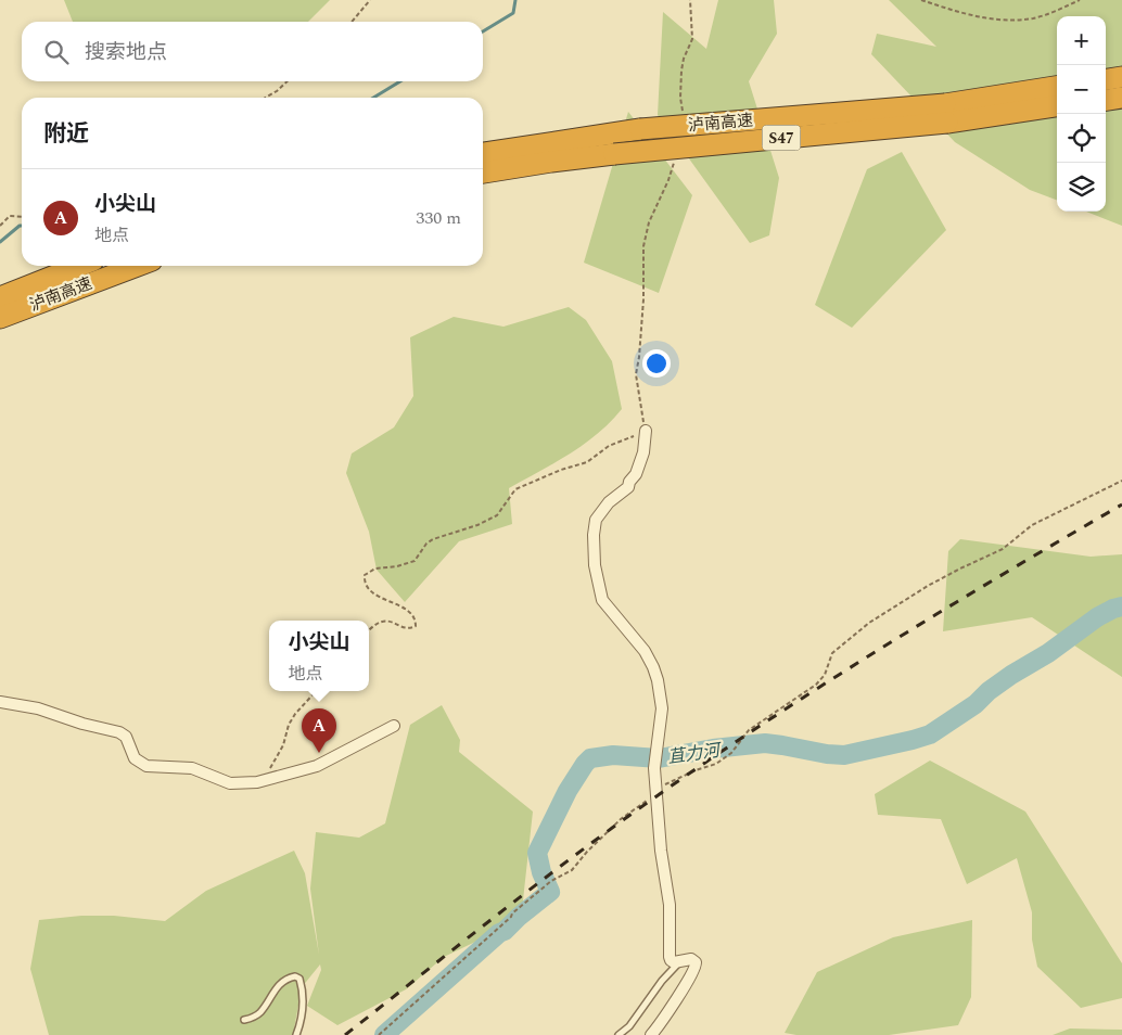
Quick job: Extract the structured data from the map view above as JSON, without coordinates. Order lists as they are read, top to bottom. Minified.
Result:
{"streets":{"highway":["泸南高速","S47"]},"water":["苴力河"],"page":{"map_buttons":["+","−"],"search":"搜索地点","heading":"附近","list":[{"mark":"A","name":"小尖山","note":"地点","value":"330 m"}],"popup":["小尖山","地点"],"pins":"A"}}
